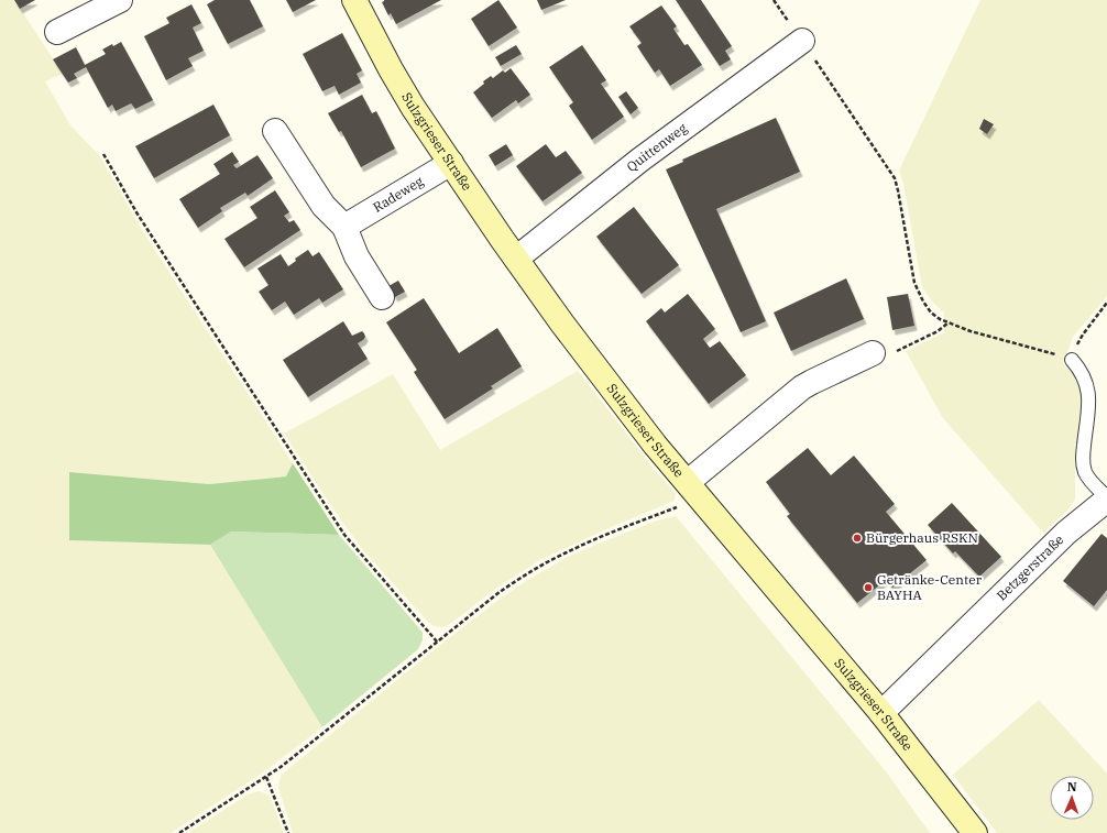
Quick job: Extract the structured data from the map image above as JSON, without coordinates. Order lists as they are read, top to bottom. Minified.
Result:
{"streets":{"street":["Sulzgrieser Straße","Quittenweg","Radeweg","Betzgerstraße"]},"crossings":[["Sulzgrieser Straße","Quittenweg"],["Sulzgrieser Straße","Radeweg"],["Sulzgrieser Straße","Betzgerstraße"]],"places":["Bürgerhaus RSKN","Getränke-Center BAYHA"],"north":"top"}
